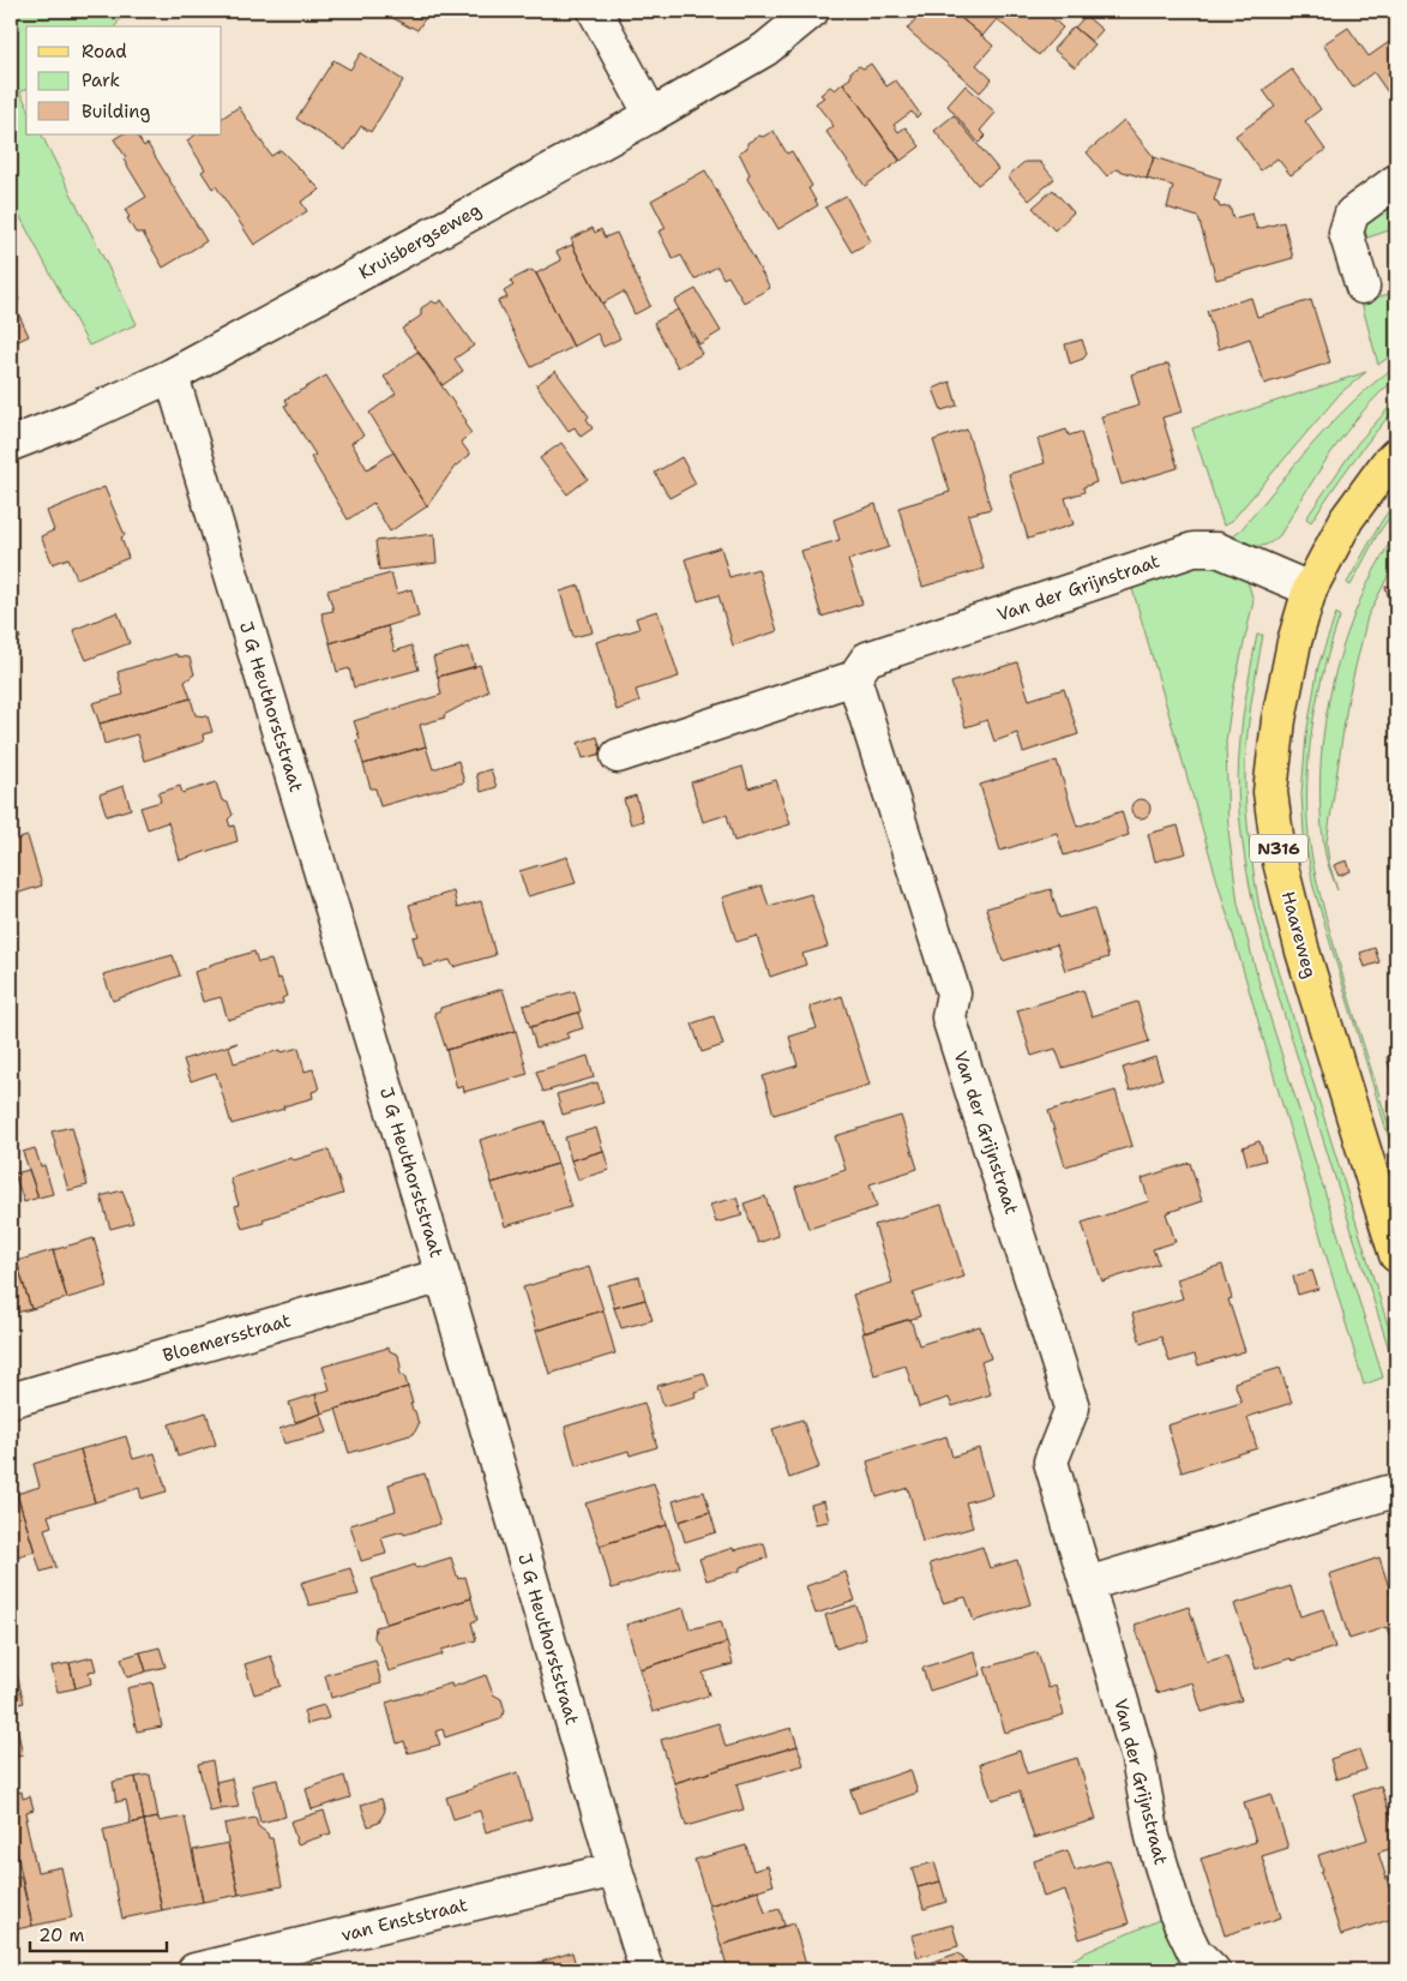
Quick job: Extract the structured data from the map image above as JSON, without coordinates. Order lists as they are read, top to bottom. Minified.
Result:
{"streets":{"main road":["N316","Haareweg"],"street":["Kruisbergseweg","Van der Grijnstraat","J G Heuthorststraat","Bloemersstraat","van Enststraat"]},"crossings":[["Kruisbergseweg","J G Heuthorststraat"],["Van der Grijnstraat","Haareweg"],["J G Heuthorststraat","Bloemersstraat"],["J G Heuthorststraat","van Enststraat"]],"legend":["Road","Park","Building"],"scale_bar":"20 m"}
